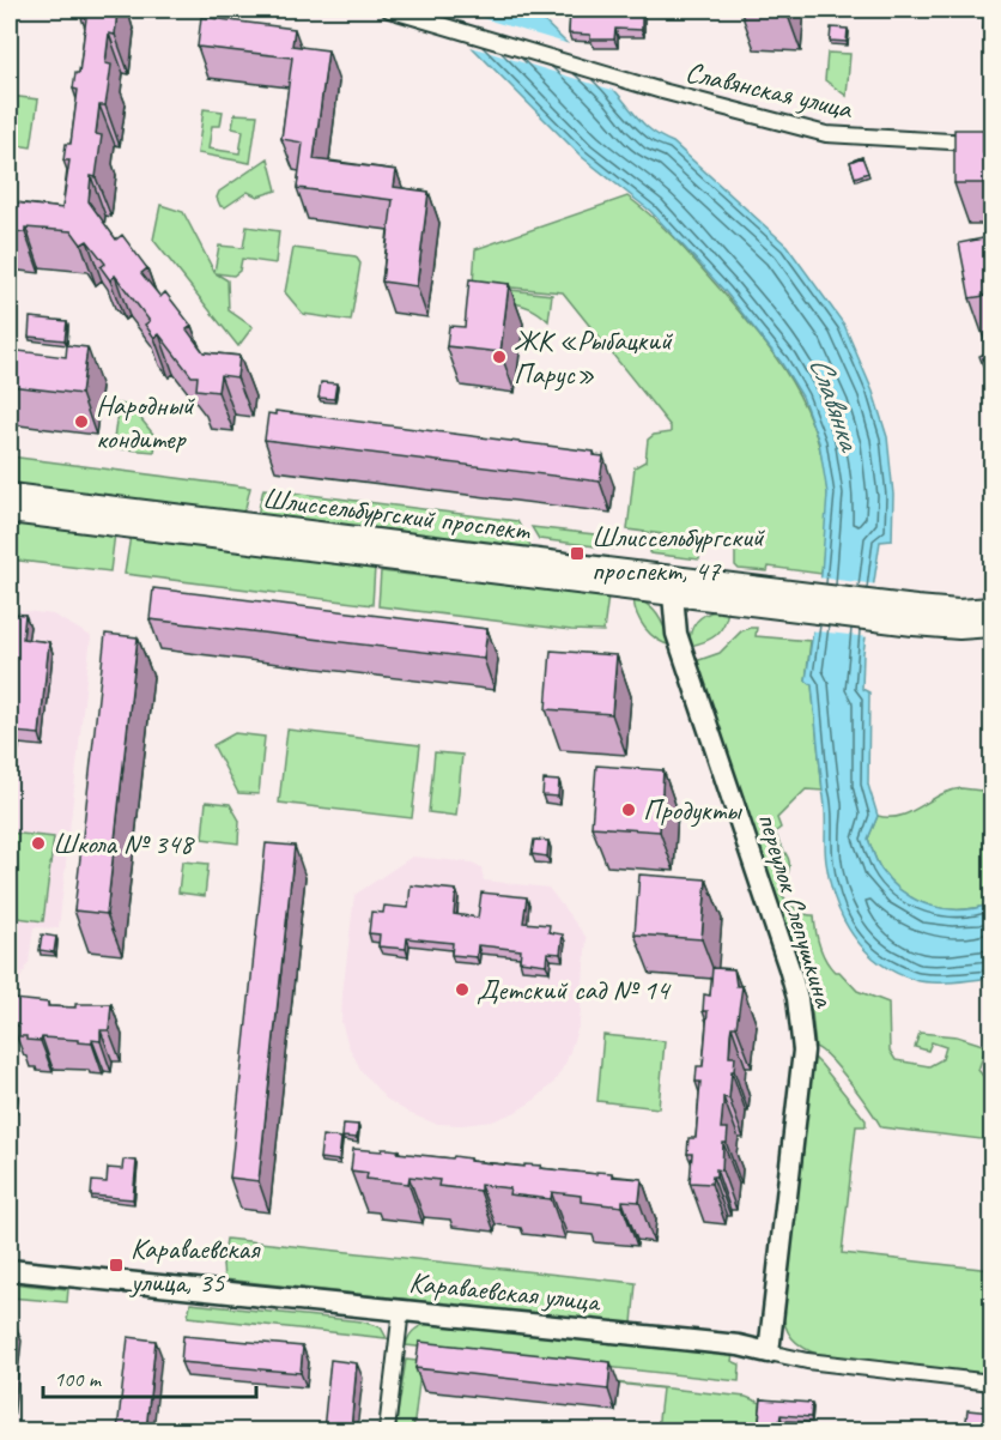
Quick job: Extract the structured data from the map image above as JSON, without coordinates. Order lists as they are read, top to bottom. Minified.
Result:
{"streets":{"main road":["Шлиссельбургский проспект"],"street":["Славянская улица","переулок Слепушкина","Караваевская улица"]},"crossings":[["Шлиссельбургский проспект","переулок Слепушкина"],["переулок Слепушкина","Караваевская улица"]],"water":["Славянка"],"places":{"other":["ЖК «Рыбацкий Парус»","Народный кондитер","Продукты","Школа № 348","Детский сад № 14"],"transit":["Шлиссельбургский проспект, 47","Караваевская улица, 35"]},"scale_bar":"100 m"}
